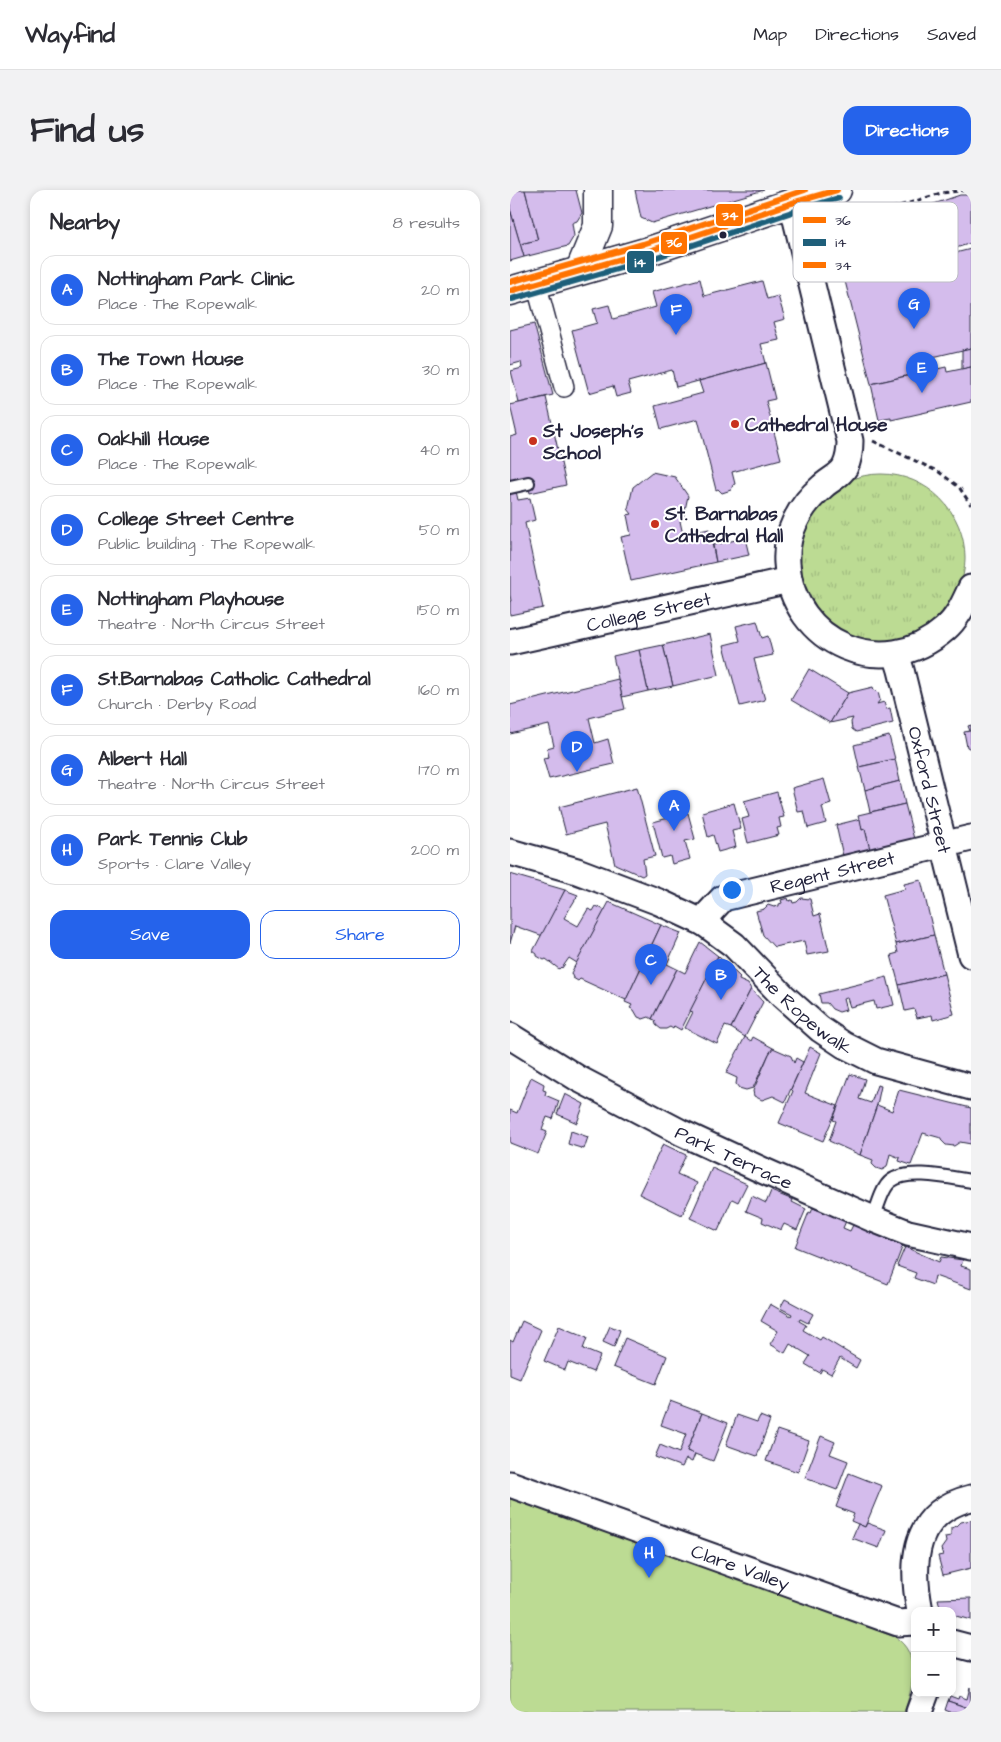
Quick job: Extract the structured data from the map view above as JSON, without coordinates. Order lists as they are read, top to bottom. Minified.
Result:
{"streets":{"street":["College Street","Oxford Street","Regent Street","The Ropewalk","Park Terrace","Clare Valley"]},"crossings":[["Oxford Street","Regent Street"],["Regent Street","The Ropewalk"]],"places":["Cathedral House","St Joseph's School","St. Barnabas Cathedral Hall"],"lines":["transit line 36","transit line 34","transit line i4"],"legend":["36","i4","34"],"page":{"header":"Wayfind","nav":["Map","Directions","Saved"],"title":"Find us","buttons":["Directions",["Save","Share"]],"heading":["Nearby","8 results"],"list":[{"mark":"A","name":"Nottingham Park Clinic","note":"Place · The Ropewalk","value":"20 m"},{"mark":"B","name":"The Town House","note":"Place · The Ropewalk","value":"30 m"},{"mark":"C","name":"Oakhill House","note":"Place · The Ropewalk","value":"40 m"},{"mark":"D","name":"College Street Centre","note":"Public building · The Ropewalk","value":"50 m"},{"mark":"E","name":"Nottingham Playhouse","note":"Theatre · North Circus Street","value":"150 m"},{"mark":"F","name":"St.Barnabas Catholic Cathedral","note":"Church · Derby Road","value":"160 m"},{"mark":"G","name":"Albert Hall","note":"Theatre · North Circus Street","value":"170 m"},{"mark":"H","name":"Park Tennis Club","note":"Sports · Clare Valley","value":"200 m"}],"pins":["G","F","E","D","A","C","B","H"],"map_buttons":["+","−"]}}
